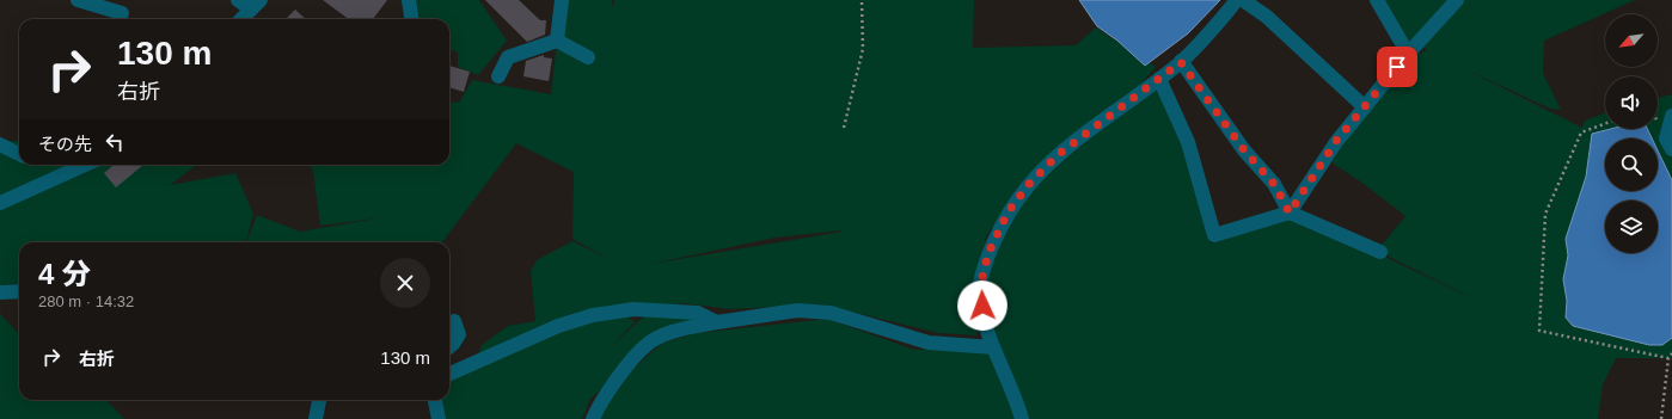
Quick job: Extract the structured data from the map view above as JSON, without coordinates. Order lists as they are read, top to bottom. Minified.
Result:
{"north":"bottom left","page":{"turn":["130 m","右折"],"then":"その先","heading":["4 分","280 m · 14:32"],"list":[{"name":"右折","value":"130 m"}]}}
